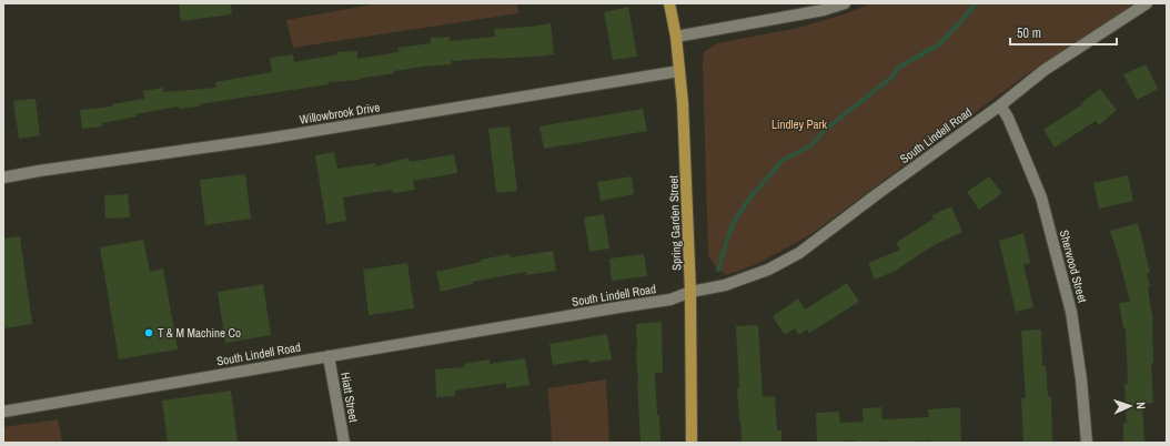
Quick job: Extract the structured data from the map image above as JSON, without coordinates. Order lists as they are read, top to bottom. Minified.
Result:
{"streets":{"main road":["Spring Garden Street"],"street":["Willowbrook Drive","South Lindell Road","Sherwood Street","Hiatt Street"]},"crossings":[["Willowbrook Drive","Spring Garden Street"],["South Lindell Road","Spring Garden Street"],["South Lindell Road","Sherwood Street"],["South Lindell Road","Hiatt Street"]],"parks":["Lindley Park"],"places":["T & M Machine Co"],"scale_bar":"50 m","north":"right"}
